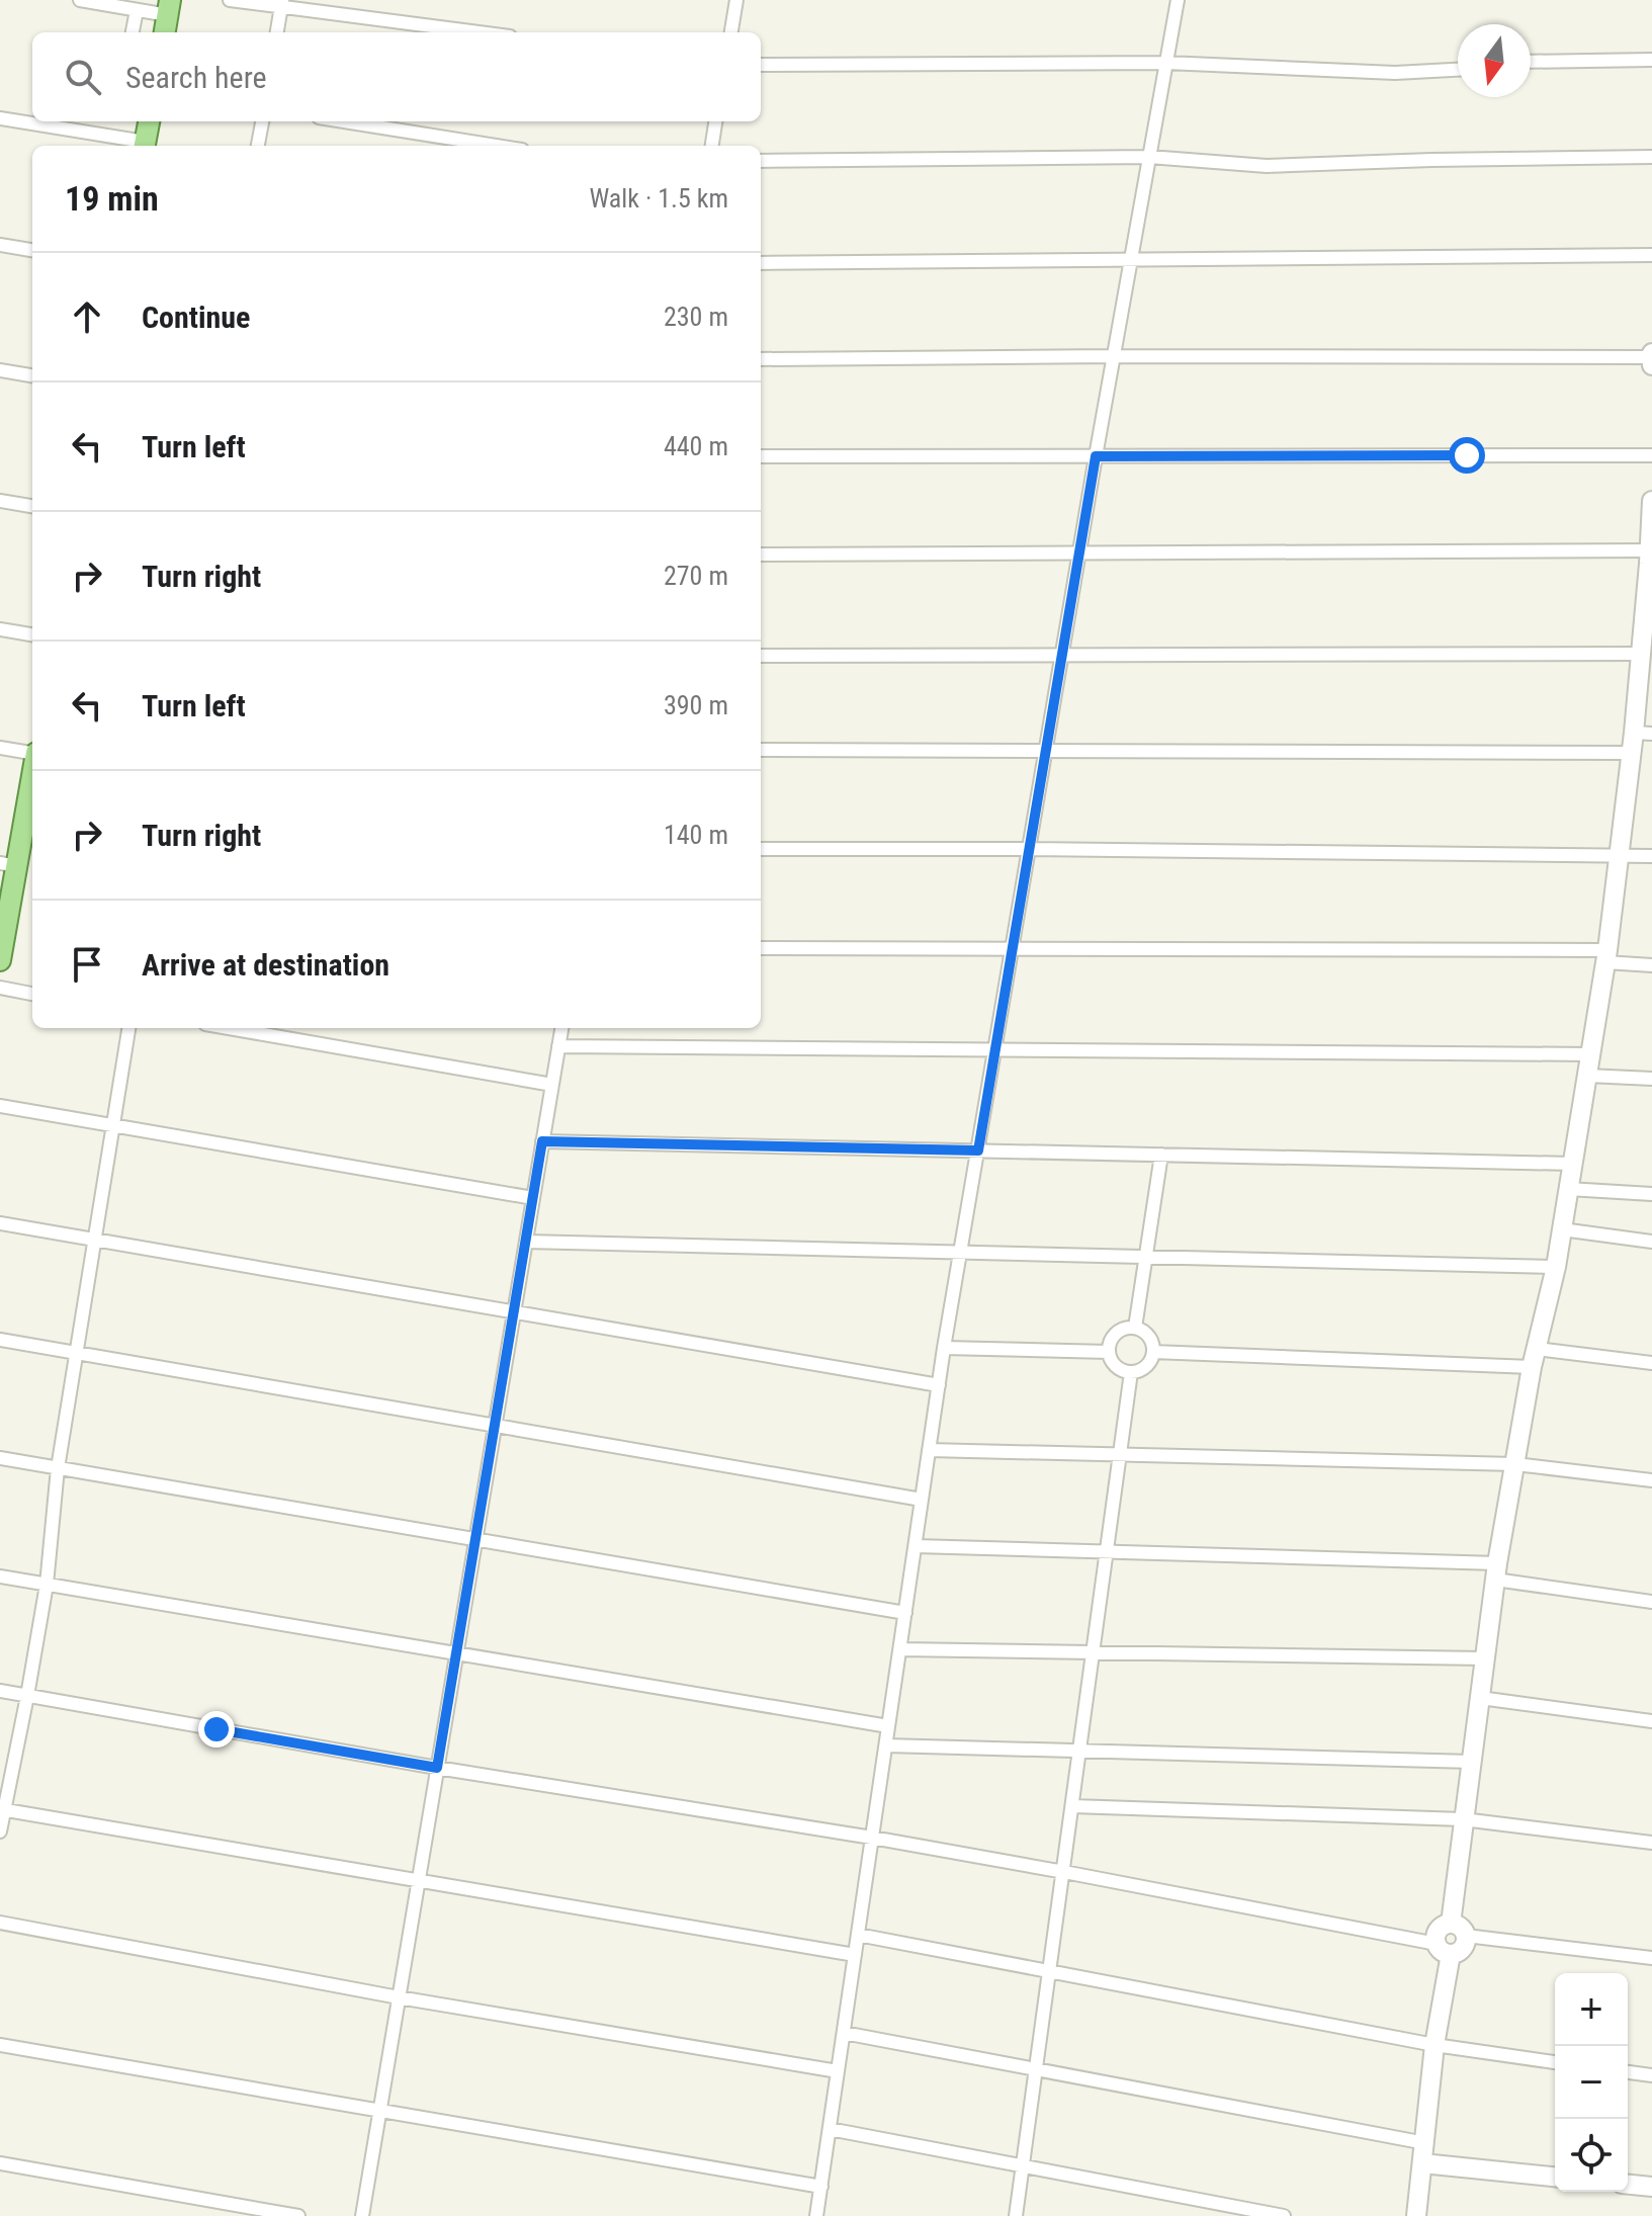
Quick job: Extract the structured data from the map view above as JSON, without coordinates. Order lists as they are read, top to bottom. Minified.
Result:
{"north":"bottom","page":{"search":"Search here","heading":["19 min","Walk · 1.5 km"],"list":[["Continue","230 m"],["Turn left","440 m"],["Turn right","270 m"],["Turn left","390 m"],["Turn right","140 m"],"Arrive at destination"],"map_buttons":["+","−"]}}
